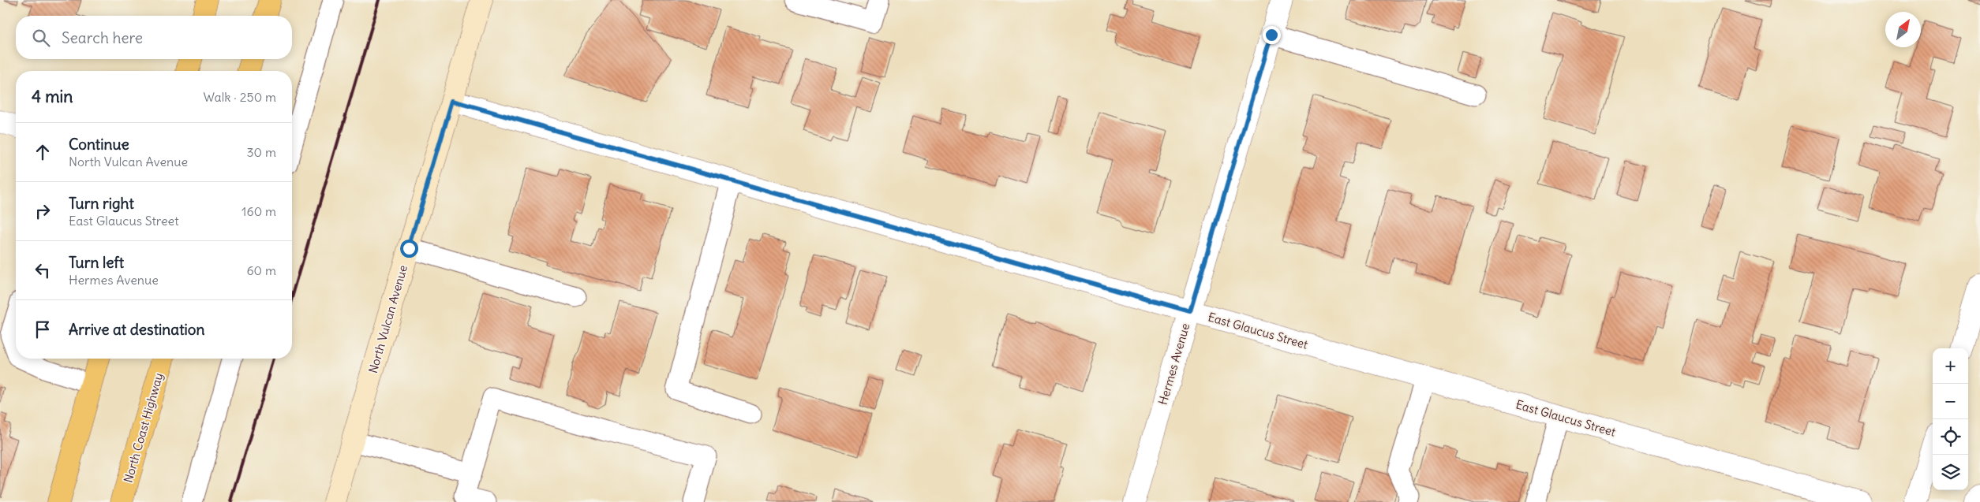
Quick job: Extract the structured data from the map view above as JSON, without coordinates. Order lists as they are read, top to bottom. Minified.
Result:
{"streets":{"main road":["North Vulcan Avenue","North Coast Highway"],"street":["East Glaucus Street","Hermes Avenue"]},"crossings":[["North Vulcan Avenue","East Glaucus Street"],["East Glaucus Street","Hermes Avenue"]],"north":"top right","page":{"search":"Search here","heading":["4 min","Walk · 250 m"],"list":[["Continue","North Vulcan Avenue","30 m"],["Turn right","East Glaucus Street","160 m"],["Turn left","Hermes Avenue","60 m"],"Arrive at destination"],"map_buttons":["+","−"]}}
